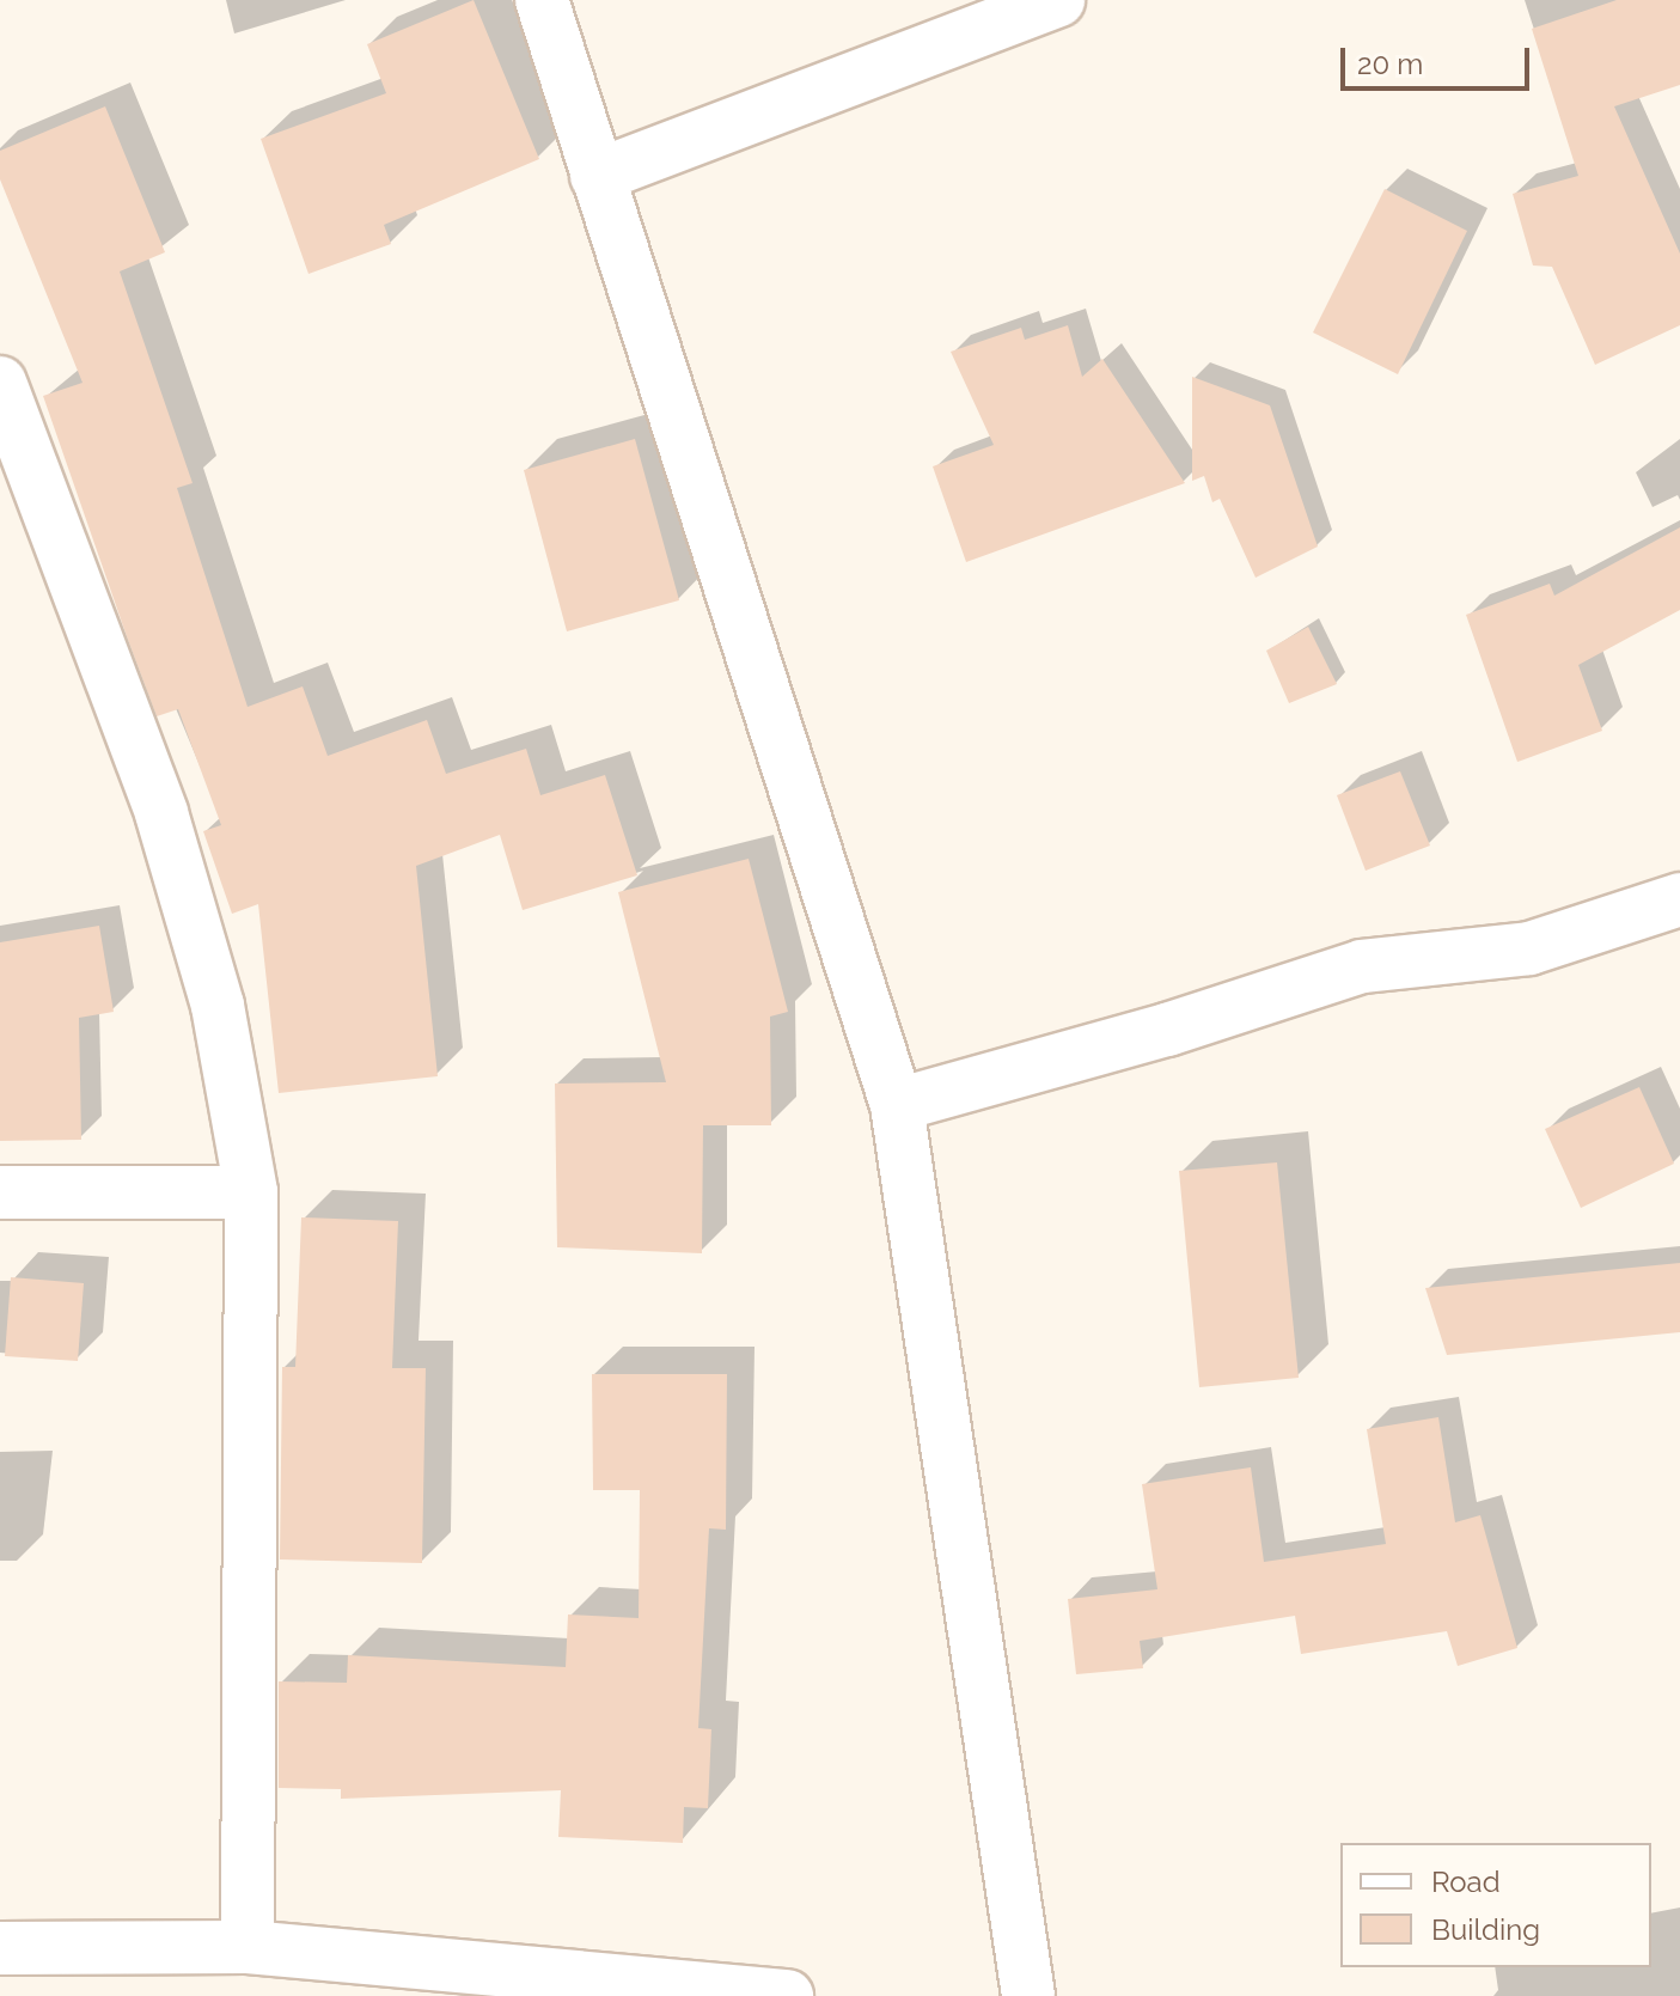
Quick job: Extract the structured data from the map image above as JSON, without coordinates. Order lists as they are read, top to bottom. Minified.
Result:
{"legend":["Road","Building"],"scale_bar":"20 m"}
